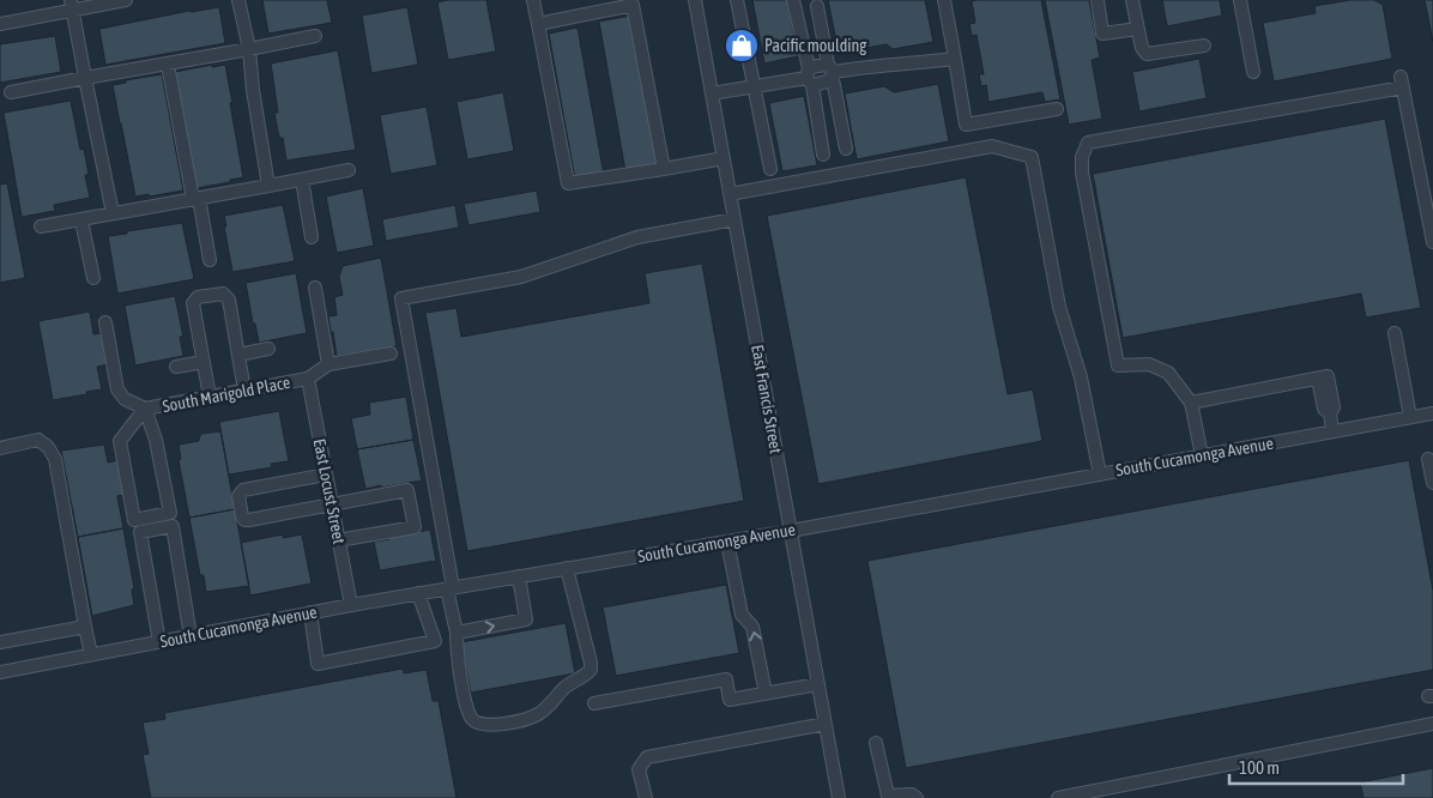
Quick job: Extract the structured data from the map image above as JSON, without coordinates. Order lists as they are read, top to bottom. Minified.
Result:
{"streets":{"street":["South Marigold Place","East Francis Street","South Cucamonga Avenue","East Locust Street"]},"crossings":[["South Marigold Place","East Locust Street"],["East Francis Street","South Cucamonga Avenue"],["South Cucamonga Avenue","East Locust Street"]],"places":{"shop":["Pacific moulding"]},"scale_bar":"100 m"}
